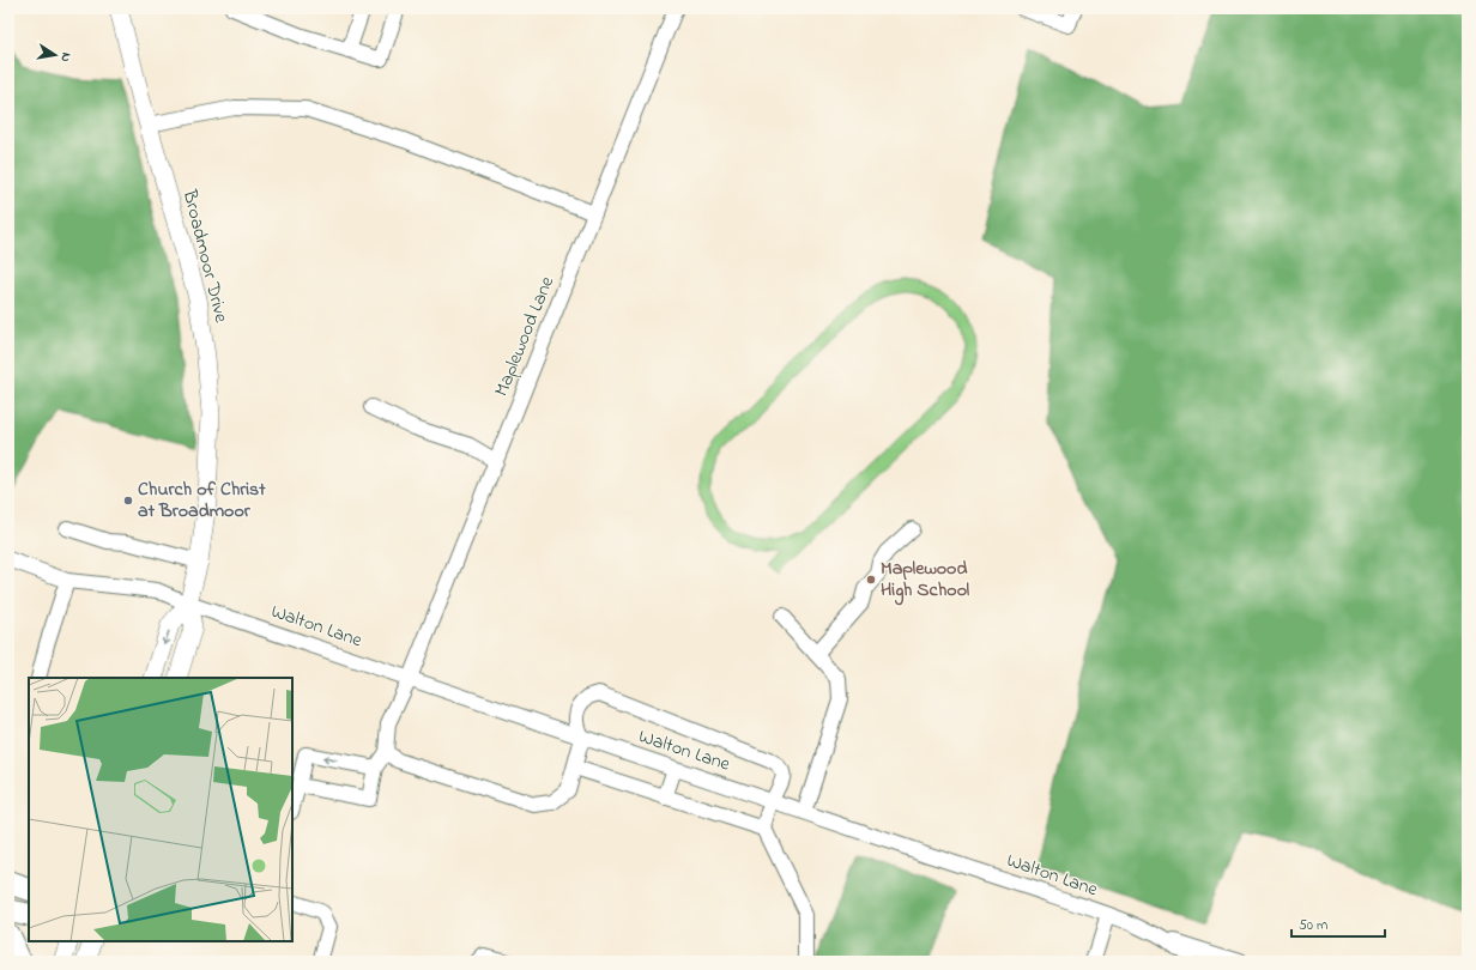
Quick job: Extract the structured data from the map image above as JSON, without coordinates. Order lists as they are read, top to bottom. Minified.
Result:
{"streets":{"main road":["Broadmoor Drive"],"street":["Maplewood Lane","Walton Lane"]},"crossings":[["Broadmoor Drive","Walton Lane"],["Maplewood Lane","Walton Lane"]],"places":["Church of Christ at Broadmoor","Maplewood High School"],"scale_bar":"50 m","north":"right"}
